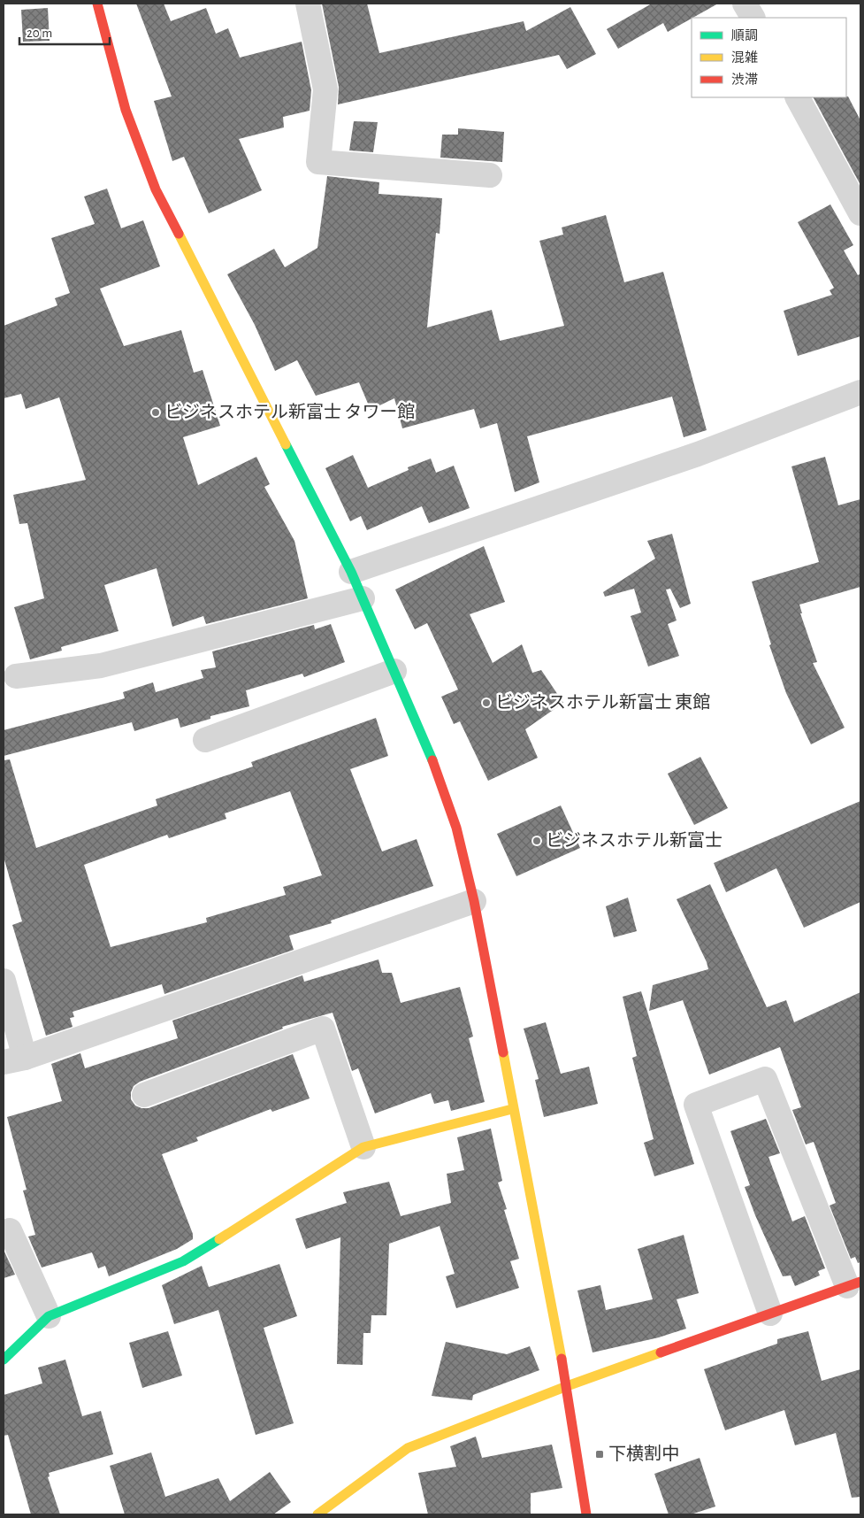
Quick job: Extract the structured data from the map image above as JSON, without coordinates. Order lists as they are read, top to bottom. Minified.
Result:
{"places":{"other":["ビジネスホテル新富士 タワー館","ビジネスホテル新富士 東館","ビジネスホテル新富士"],"transit":["下横割中"]},"legend":["順調","混雑","渋滞"],"scale_bar":"20 m"}
